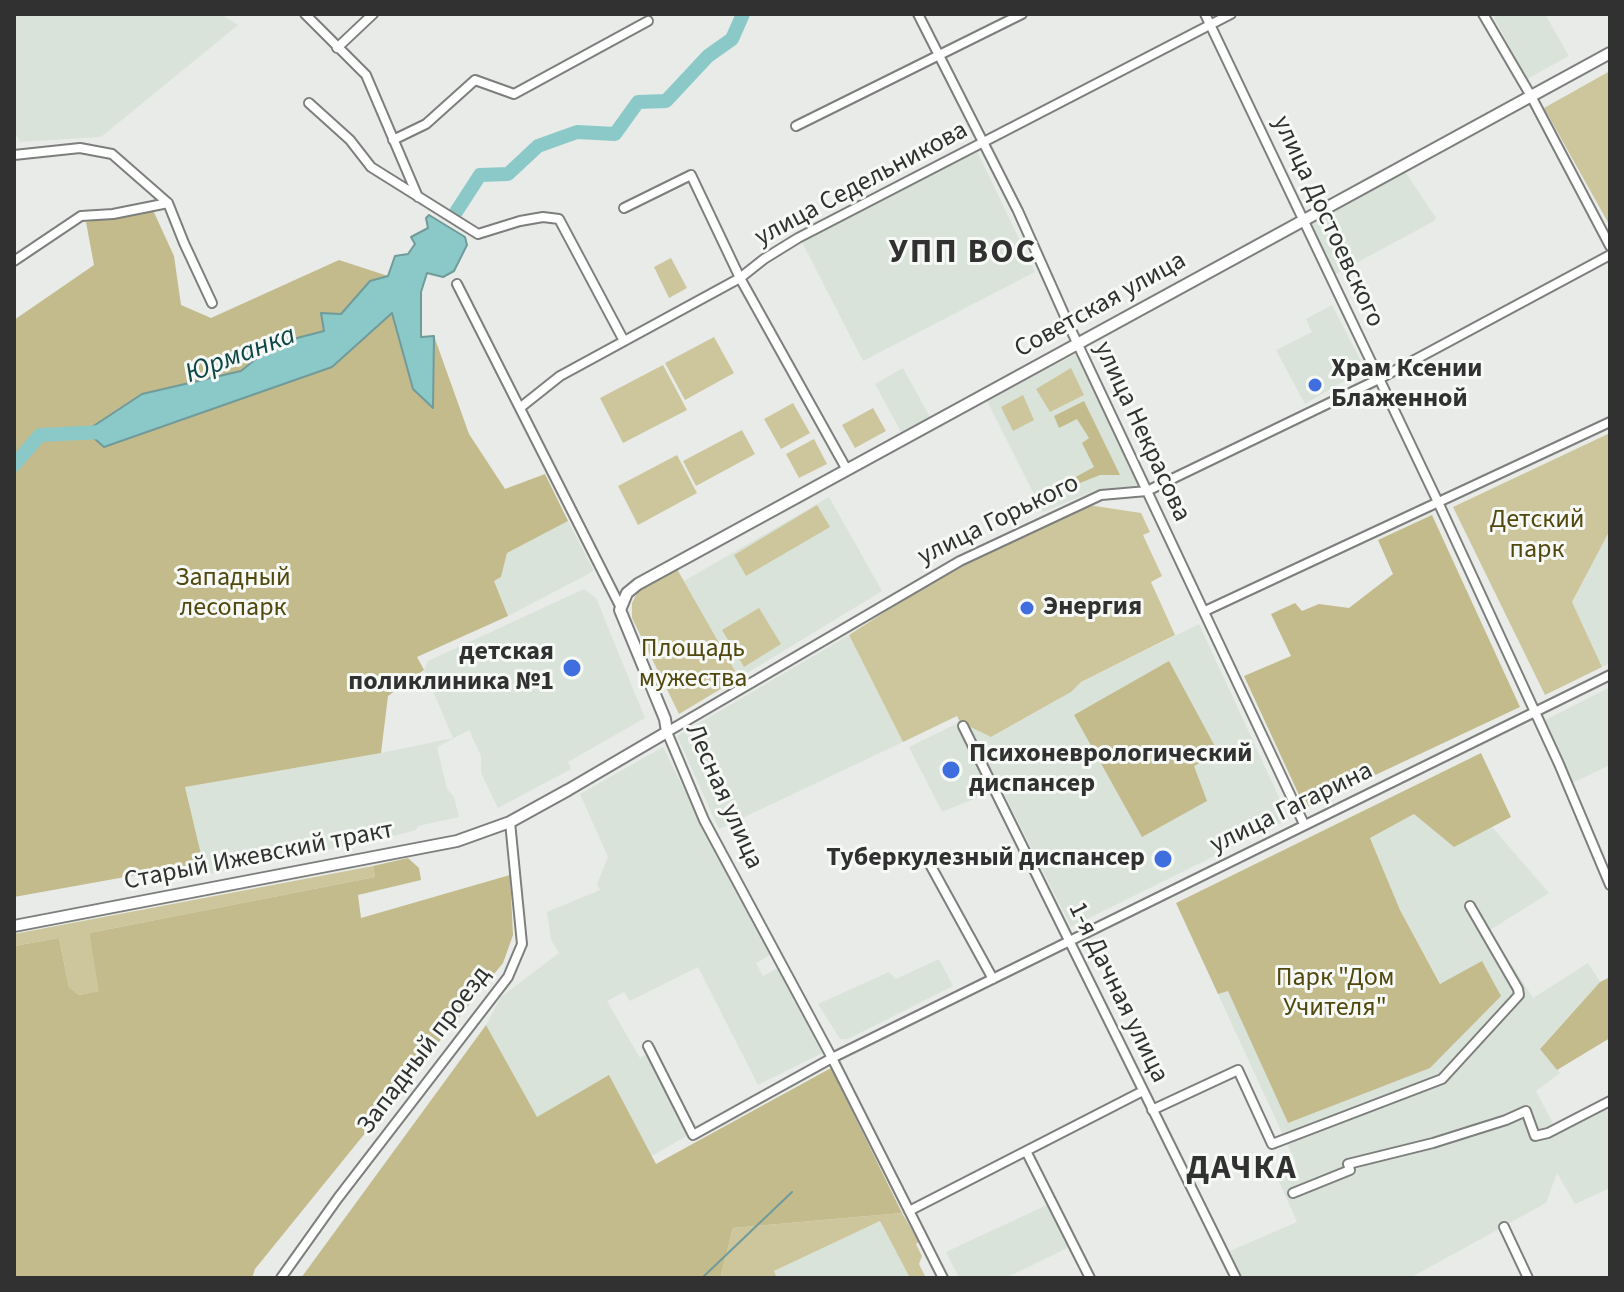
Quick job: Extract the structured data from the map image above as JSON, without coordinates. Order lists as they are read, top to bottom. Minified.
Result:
{"streets":{"main road":["Советская улица","улица Горького","Лесная улица","Старый Ижевский тракт"],"street":["улица Седельникова","улица Достоевского","улица Некрасова","улица Гагарина","1-я Дачная улица","Западный проезд"]},"crossings":[["улица Седельникова","улица Достоевского"],["улица Седельникова","улица Некрасова"],["улица Седельникова","Лесная улица"],["улица Достоевского","Советская улица"],["улица Достоевского","улица Горького"],["улица Достоевского","улица Гагарина"],["Советская улица","улица Некрасова"],["Советская улица","Лесная улица"],["улица Некрасова","улица Горького"],["улица Некрасова","улица Гагарина"],["улица Горького","Лесная улица"],["улица Горького","Старый Ижевский тракт"],["улица Горького","Западный проезд"],["Лесная улица","улица Гагарина"],["улица Гагарина","1-я Дачная улица"],["Старый Ижевский тракт","Западный проезд"]],"districts":["УПП ВОС","ДАЧКА"],"water":["Юрманка"],"parks":["Детский парк","Западный лесопарк","Площадь мужества","Парк \"Дом Учителя\""],"places":["Храм Ксении Блаженной","Энергия","детская поликлиника №1","Психоневрологический диспансер","Туберкулезный диспансер"]}
